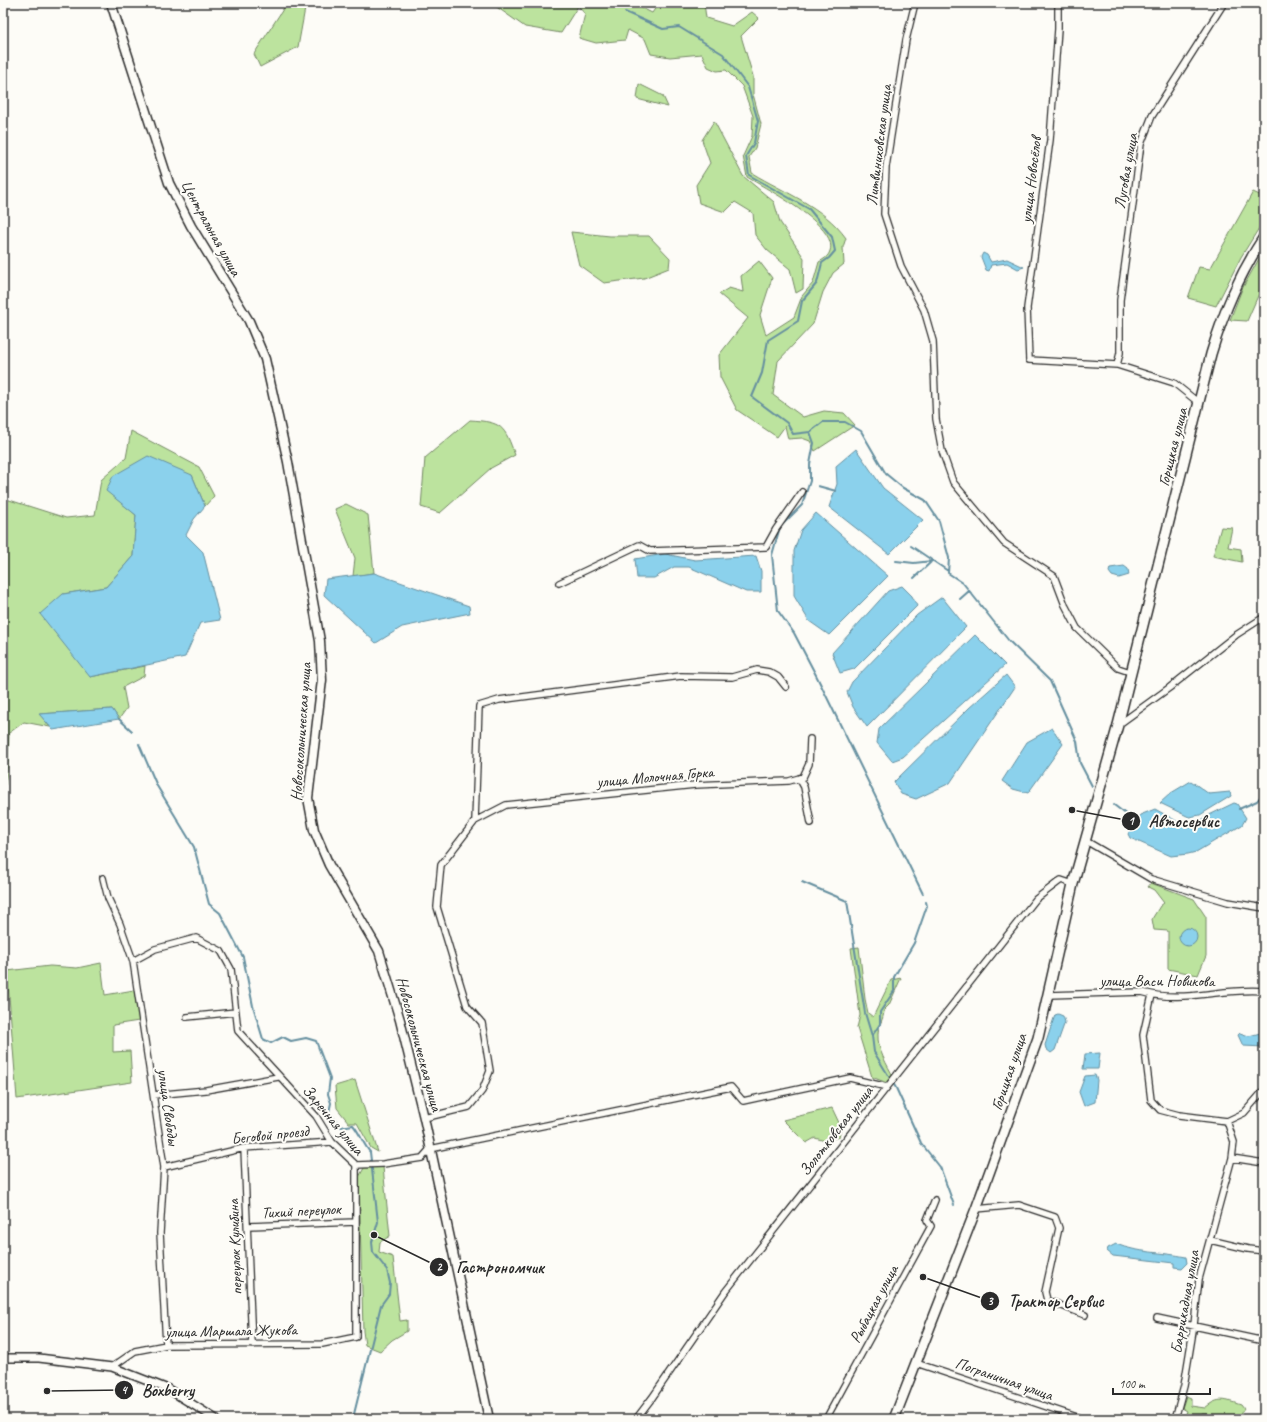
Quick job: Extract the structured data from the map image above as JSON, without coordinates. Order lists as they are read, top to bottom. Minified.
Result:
{"streets":{"main road":["Центральная улица","Горицкая улица","Новосокольническая улица"],"street":["Литвиниховская улица","Луговая улица","улица Новосёлов","улица Молочная Горка","улица Васи Новикова","улица Свободы","Заречная улица","Золотковская улица","Беговой проезд","Тихий переулок","переулок Кулибина","Баррикадная улица","Рыбацкая улица","улица Маршала Жукова","Пограничная улица"]},"crossings":[["Литвиниховская улица","Горицкая улица"],["Луговая улица","улица Новосёлов"],["Центральная улица","Новосокольническая улица"],["Горицкая улица","улица Васи Новикова"],["Горицкая улица","Золотковская улица"],["Горицкая улица","Пограничная улица"],["улица Свободы","Заречная улица"],["улица Свободы","Беговой проезд"],["улица Свободы","улица Маршала Жукова"],["Заречная улица","Беговой проезд"],["Заречная улица","Тихий переулок"],["Заречная улица","улица Маршала Жукова"],["Беговой проезд","переулок Кулибина"],["Тихий переулок","переулок Кулибина"],["переулок Кулибина","улица Маршала Жукова"]],"places":["Автосервис","Гастрономчик","Трактор Сервис","Boxberry"],"scale_bar":"100 m"}
